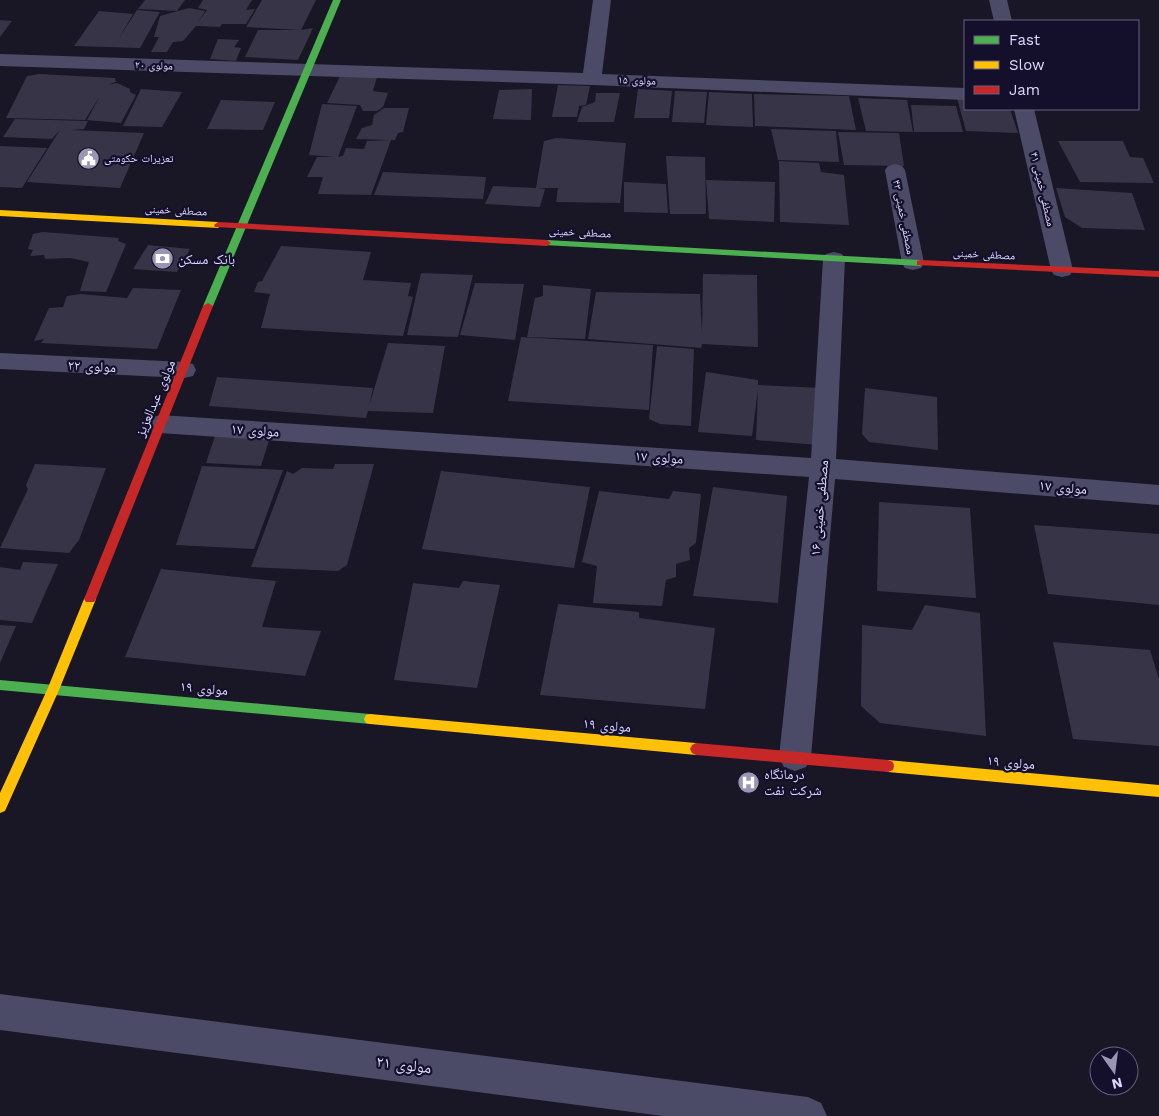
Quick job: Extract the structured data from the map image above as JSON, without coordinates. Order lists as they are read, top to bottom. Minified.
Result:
{"streets":{"main road":["مصطفی خمینی","مولوی عبدالعزیز","مولوی ۱۹"],"street":["مولوی ۲۰","مولوی ۱۵","مصطفی خمینی ۴۱","مصطفی خمینی ۴۳","مولوی ۲۲","مولوی ۱۷","مصطفی خمینی ۱۶","مولوی ۲۱"]},"crossings":[["مولوی ۲۰","مولوی ۱۵"],["مولوی ۲۰","مولوی عبدالعزیز"],["مولوی ۱۵","مولوی عبدالعزیز"],["مصطفی خمینی ۴۱","مصطفی خمینی"],["مصطفی خمینی","مصطفی خمینی ۴۳"],["مصطفی خمینی","مولوی عبدالعزیز"],["مصطفی خمینی","مصطفی خمینی ۱۶"],["مولوی ۲۲","مولوی عبدالعزیز"],["مولوی عبدالعزیز","مولوی ۱۷"],["مولوی عبدالعزیز","مولوی ۱۹"],["مولوی ۱۷","مصطفی خمینی ۱۶"],["مصطفی خمینی ۱۶","مولوی ۱۹"]],"places":{"public building":["تعزیرات حکومتی"],"bank":["بانک مسکن"],"hospital":["درمانگاه شرکت نفت"]},"legend":["Fast","Slow","Jam"],"north":"bottom"}
